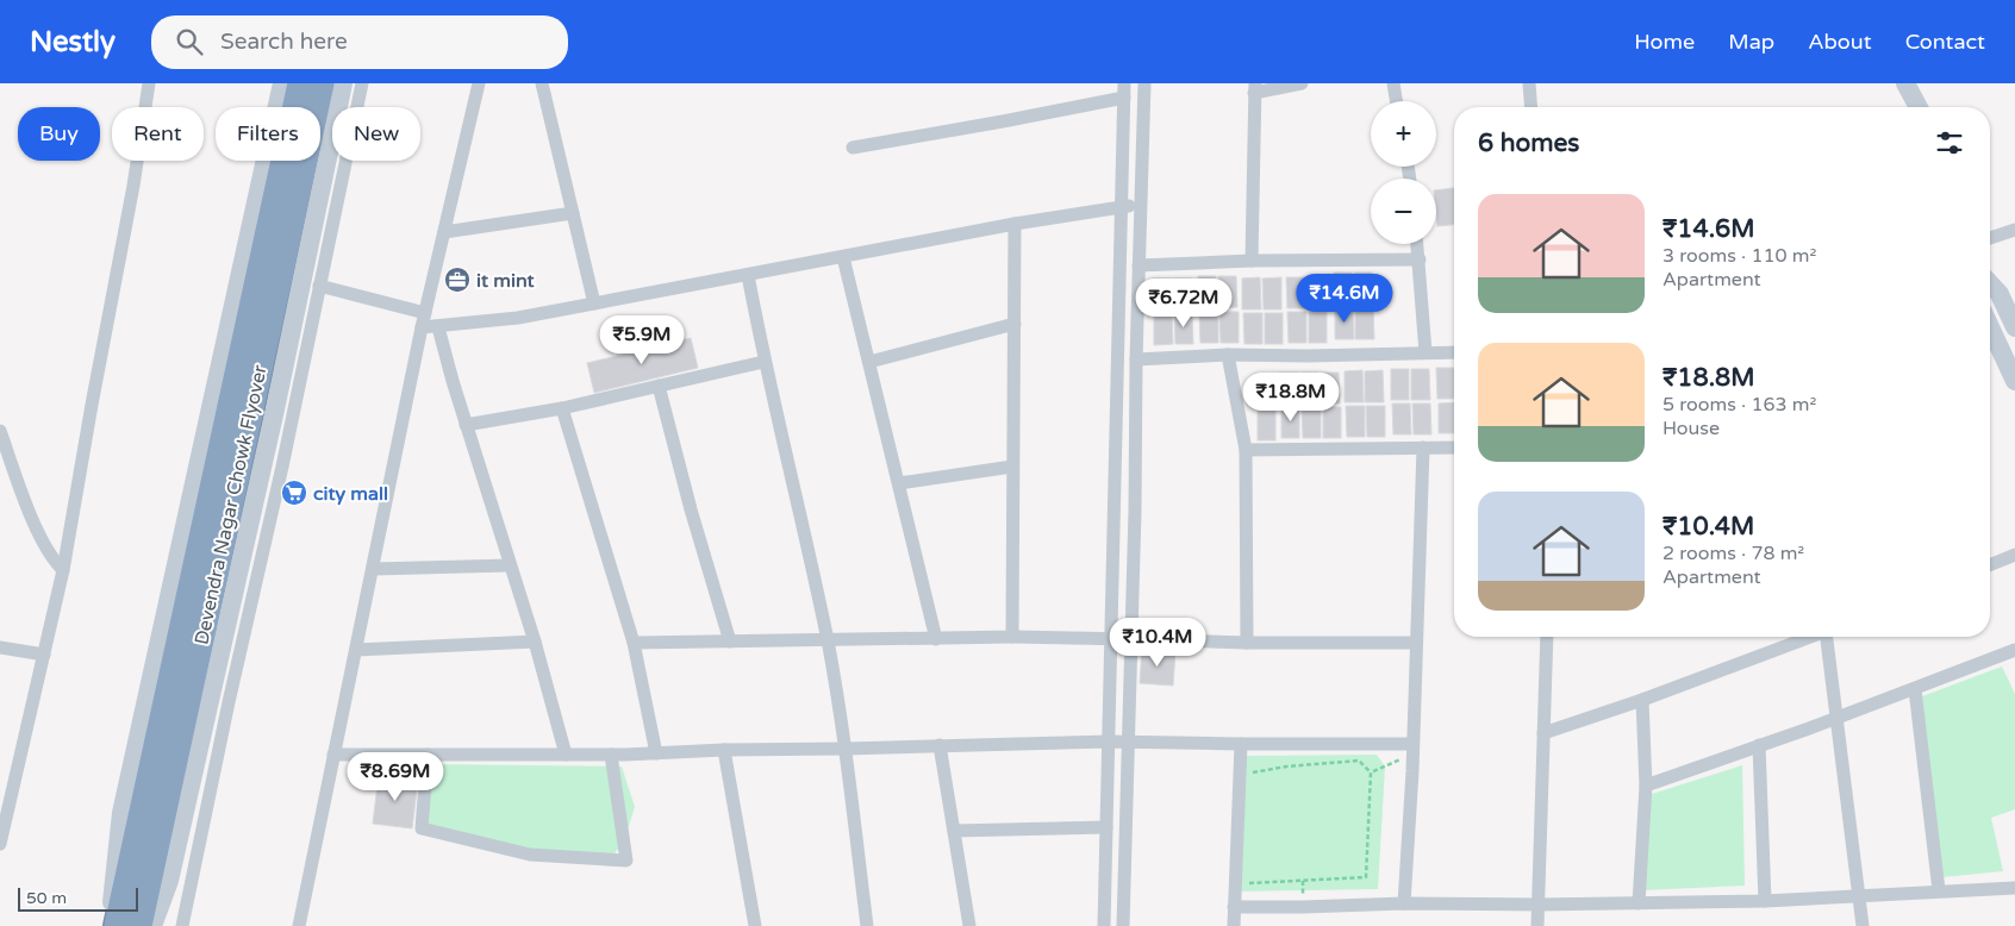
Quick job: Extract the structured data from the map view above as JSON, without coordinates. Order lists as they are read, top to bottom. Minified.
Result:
{"streets":{"highway":["Devendra Nagar Chowk Flyover"]},"places":{"office":["it mint"],"supermarket":["city mall"]},"scale_bar":"50 m","page":{"header":"Nestly","search":"Search here","nav":["Home","Map","About","Contact"],"map_buttons":["+","−"],"chip":["Buy","Rent","Filters","New"],"heading":"6 homes","list":[{"name":"₹14.6M","note":"3 rooms · 110 m² · Apartment"},{"name":"₹18.8M","note":"5 rooms · 163 m² · House"},{"name":"₹10.4M","note":"2 rooms · 78 m² · Apartment"}],"price":["₹14.6M","₹6.72M","₹5.9M","₹18.8M","₹10.4M","₹8.69M"],"scale":"50 m"}}
